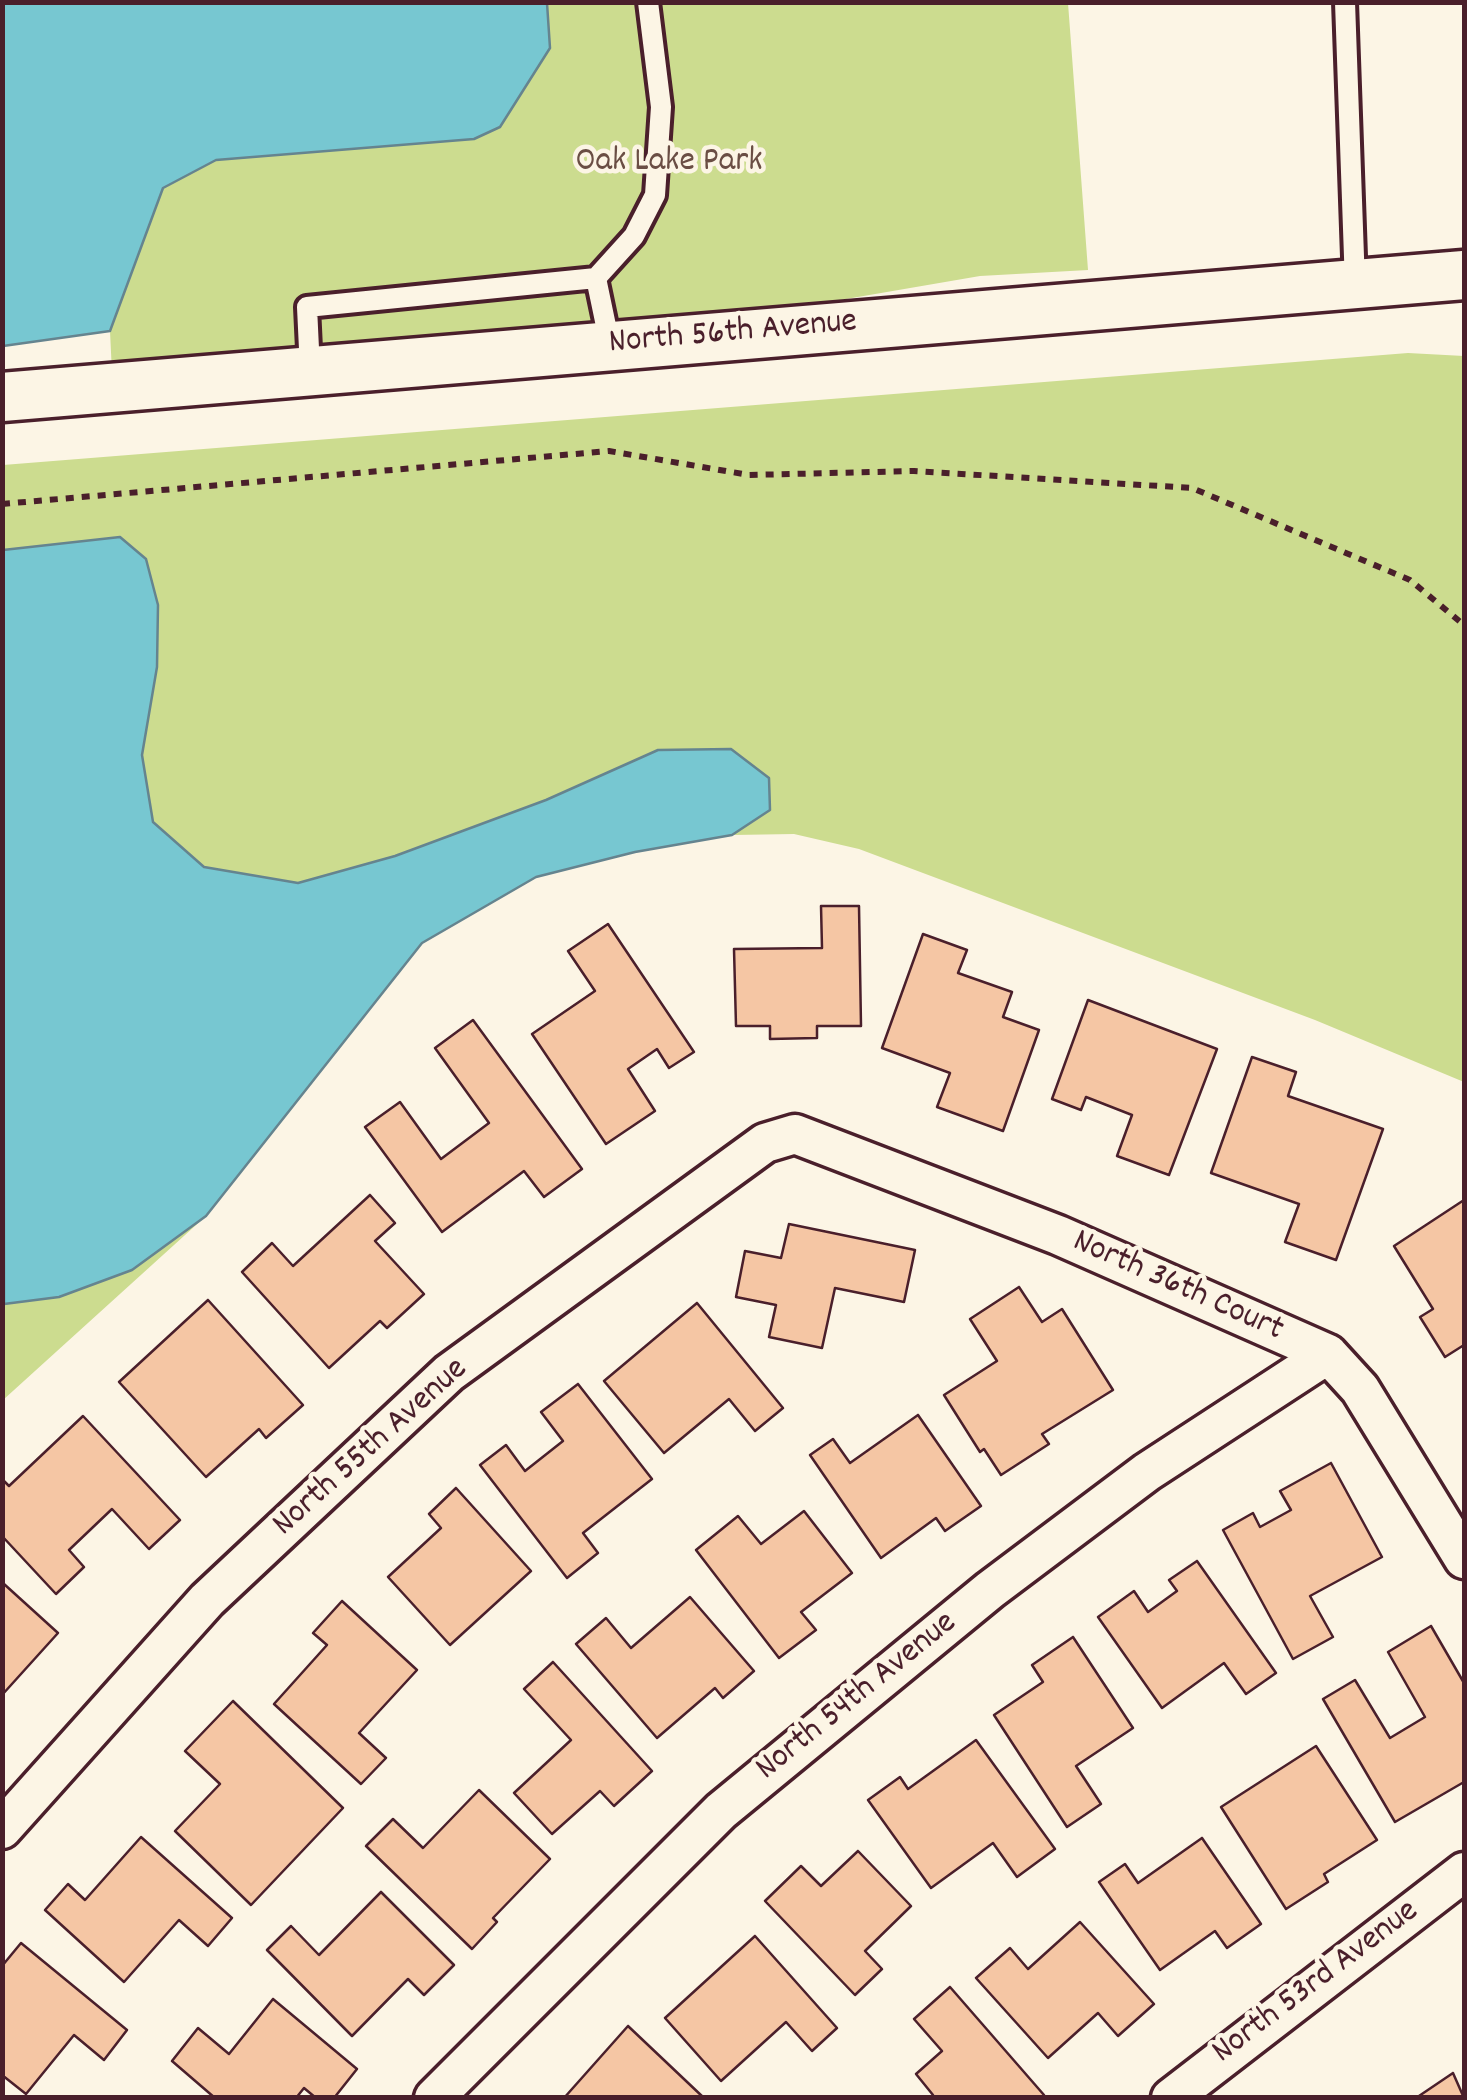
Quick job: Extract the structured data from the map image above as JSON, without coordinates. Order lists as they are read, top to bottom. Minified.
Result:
{"streets":{"street":["North 56th Avenue","North 36th Court","North 55th Avenue","North 54th Avenue","North 53rd Avenue"]},"crossings":[["North 36th Court","North 55th Avenue"],["North 36th Court","North 54th Avenue"]],"parks":["Oak Lake Park"]}
